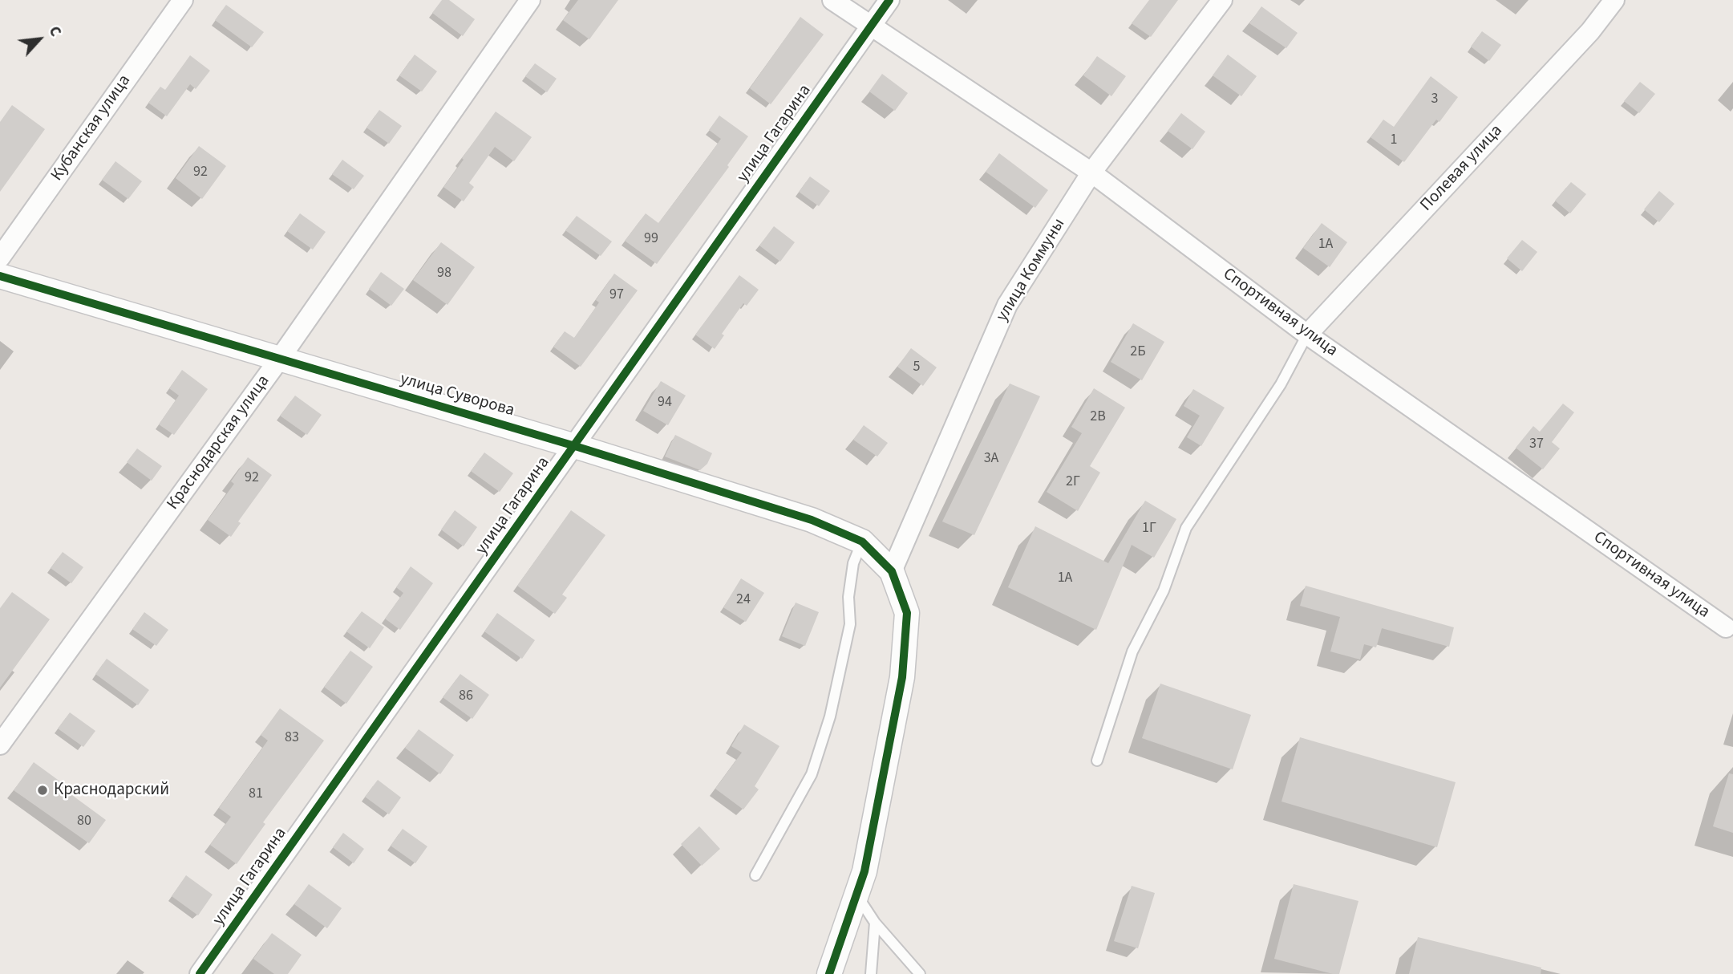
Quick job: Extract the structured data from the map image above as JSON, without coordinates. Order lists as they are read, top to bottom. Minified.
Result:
{"streets":{"street":["Кубанская улица","улица Гагарина","Полевая улица","улица Коммуны","Спортивная улица","улица Суворова","Краснодарская улица"]},"crossings":[["улица Гагарина","Спортивная улица"],["улица Гагарина","улица Суворова"],["Полевая улица","Спортивная улица"],["улица Коммуны","Спортивная улица"],["улица Коммуны","улица Суворова"],["улица Суворова","Краснодарская улица"]],"places":["Краснодарский"],"house_numbers":["3","1","92","99","1А","98","97","2Б","5","94","2В","37","3А","92","2Г","1Г","1А","24","86","83","81","80"],"north":"top right"}
